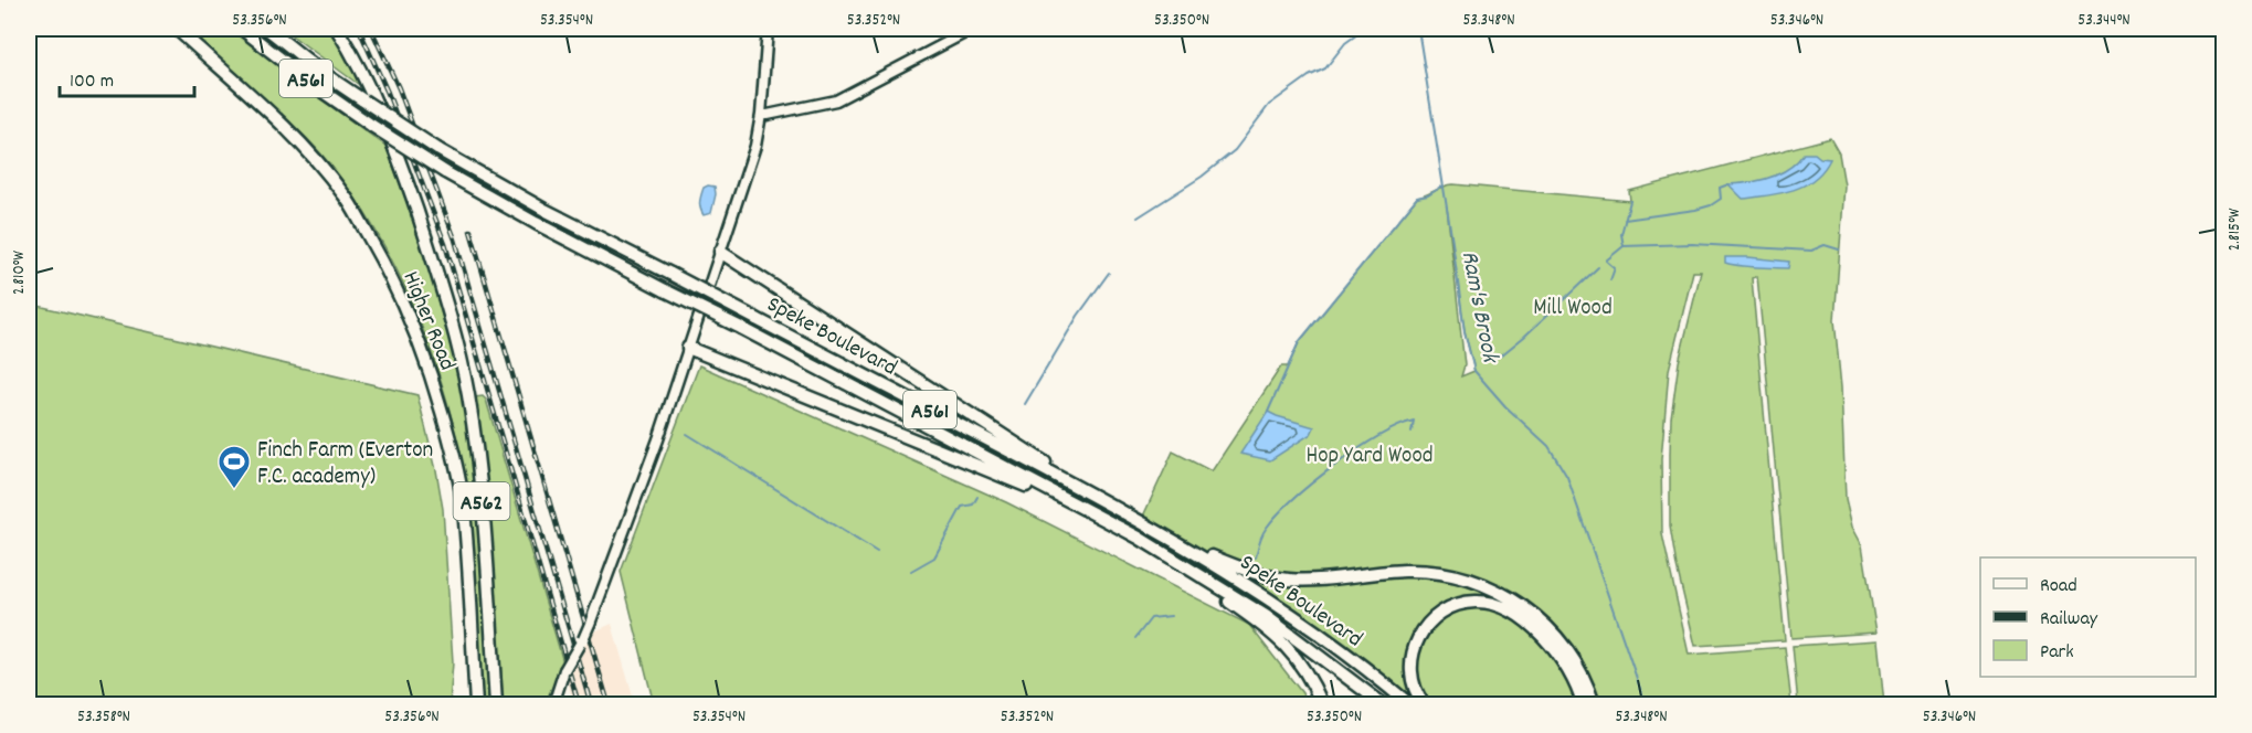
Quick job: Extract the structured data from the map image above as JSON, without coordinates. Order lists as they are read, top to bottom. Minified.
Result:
{"streets":{"highway":["A561","Higher Road","Speke Boulevard","A562"]},"water":["Ram's Brook"],"parks":["Mill Wood","Hop Yard Wood"],"places":{"sports":["Finch Farm (Everton F.C. academy)"]},"legend":["Road","Railway","Park"],"scale_bar":"100 m","coordinates":["53.356°N","53.354°N","53.352°N","53.350°N","53.348°N","53.346°N","53.344°N","2.815°W","2.810°W","53.358°N"]}
